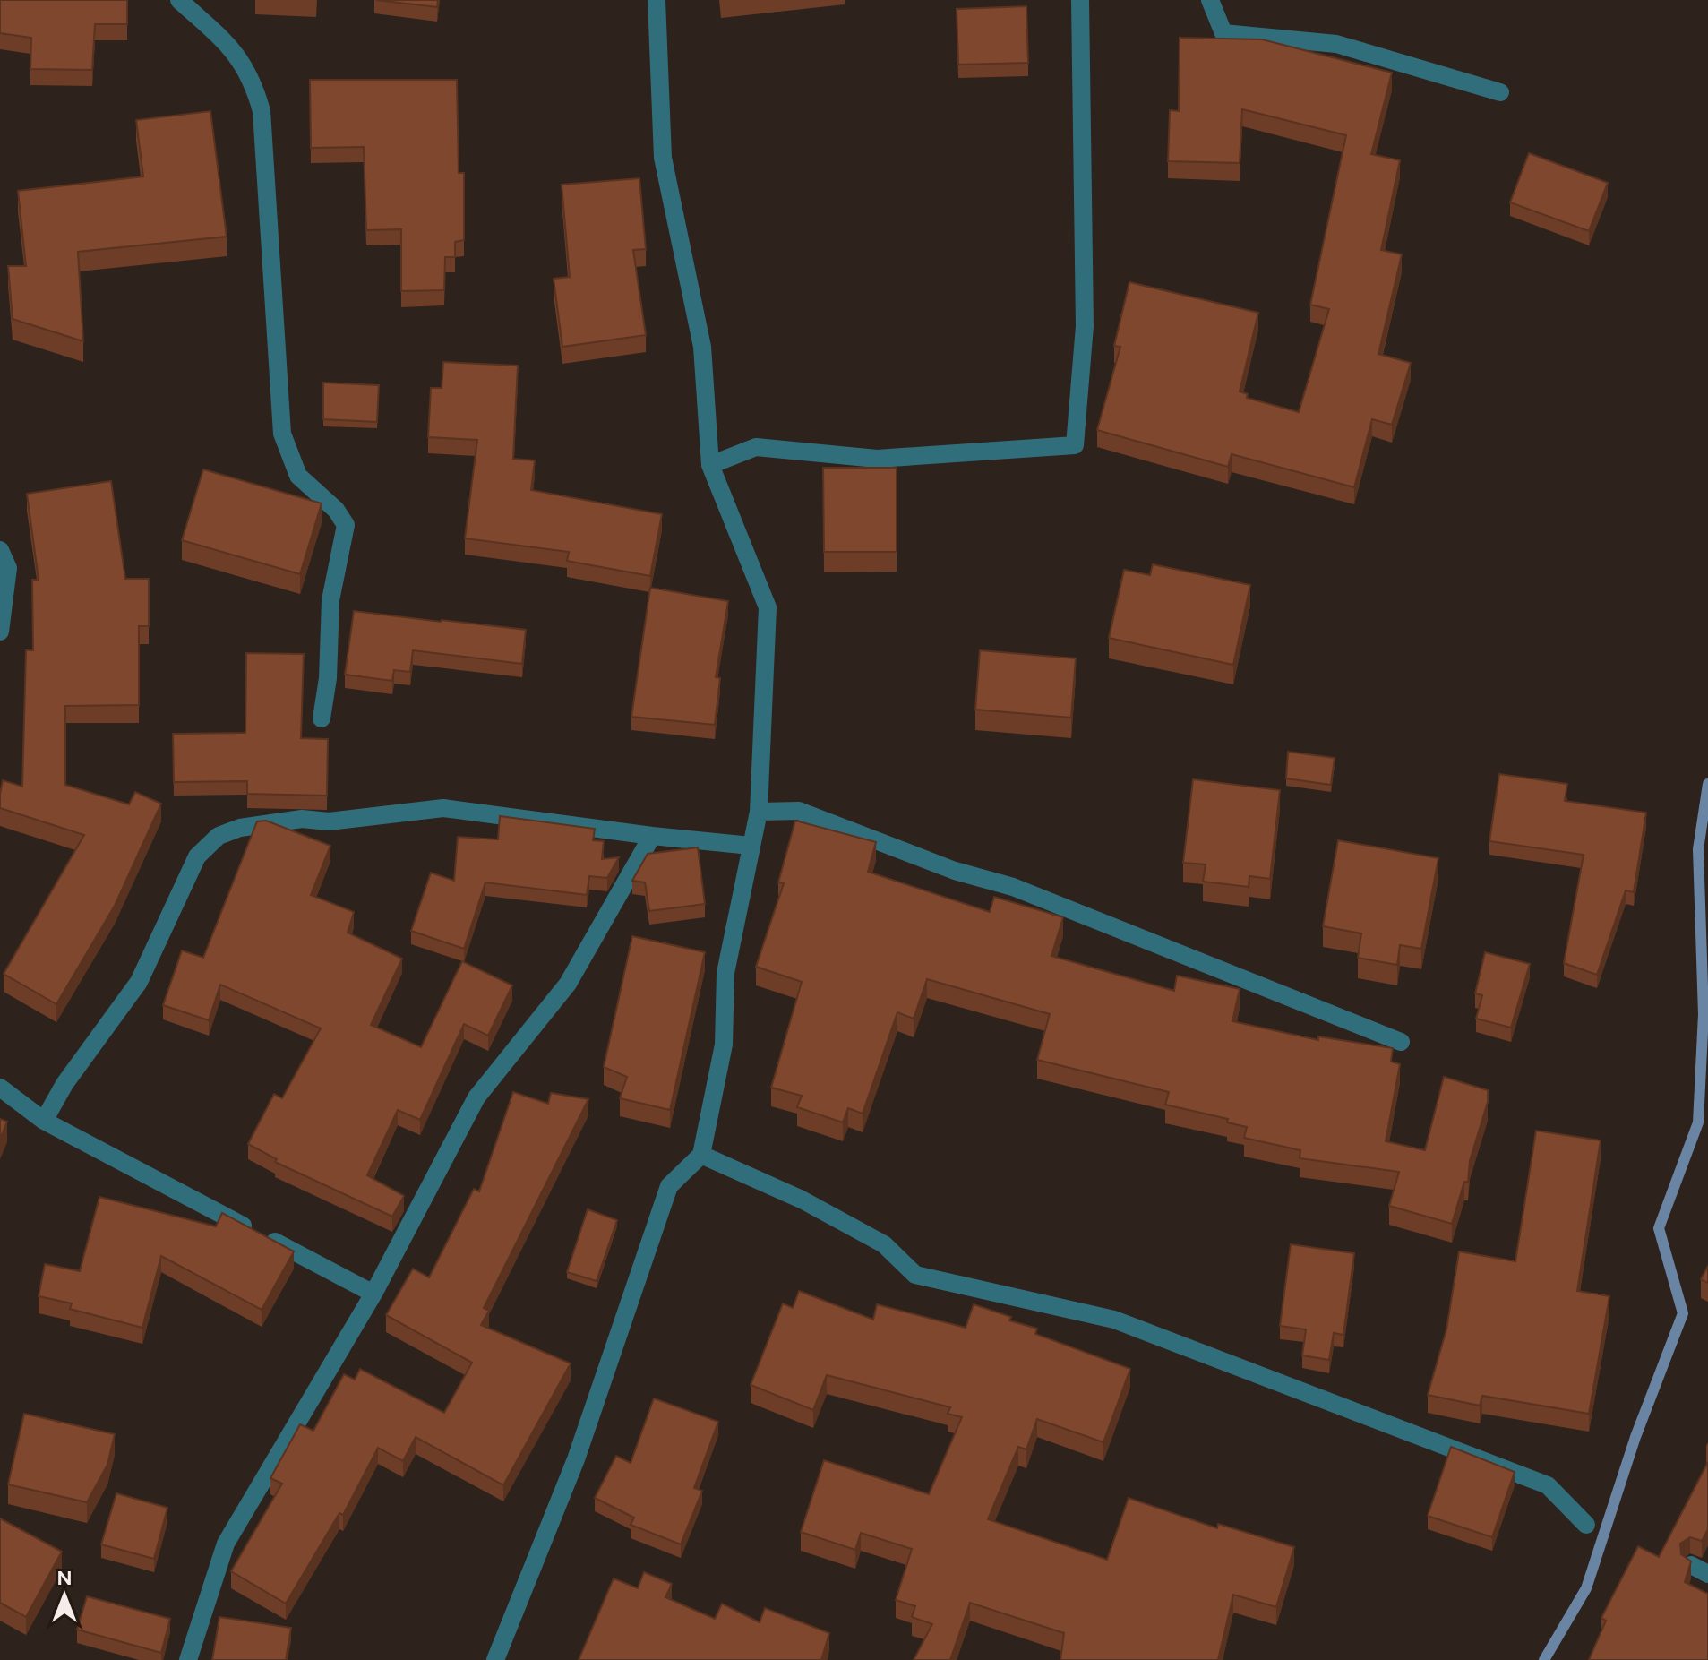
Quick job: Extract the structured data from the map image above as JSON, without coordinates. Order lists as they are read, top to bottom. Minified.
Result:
{"north":"top"}
